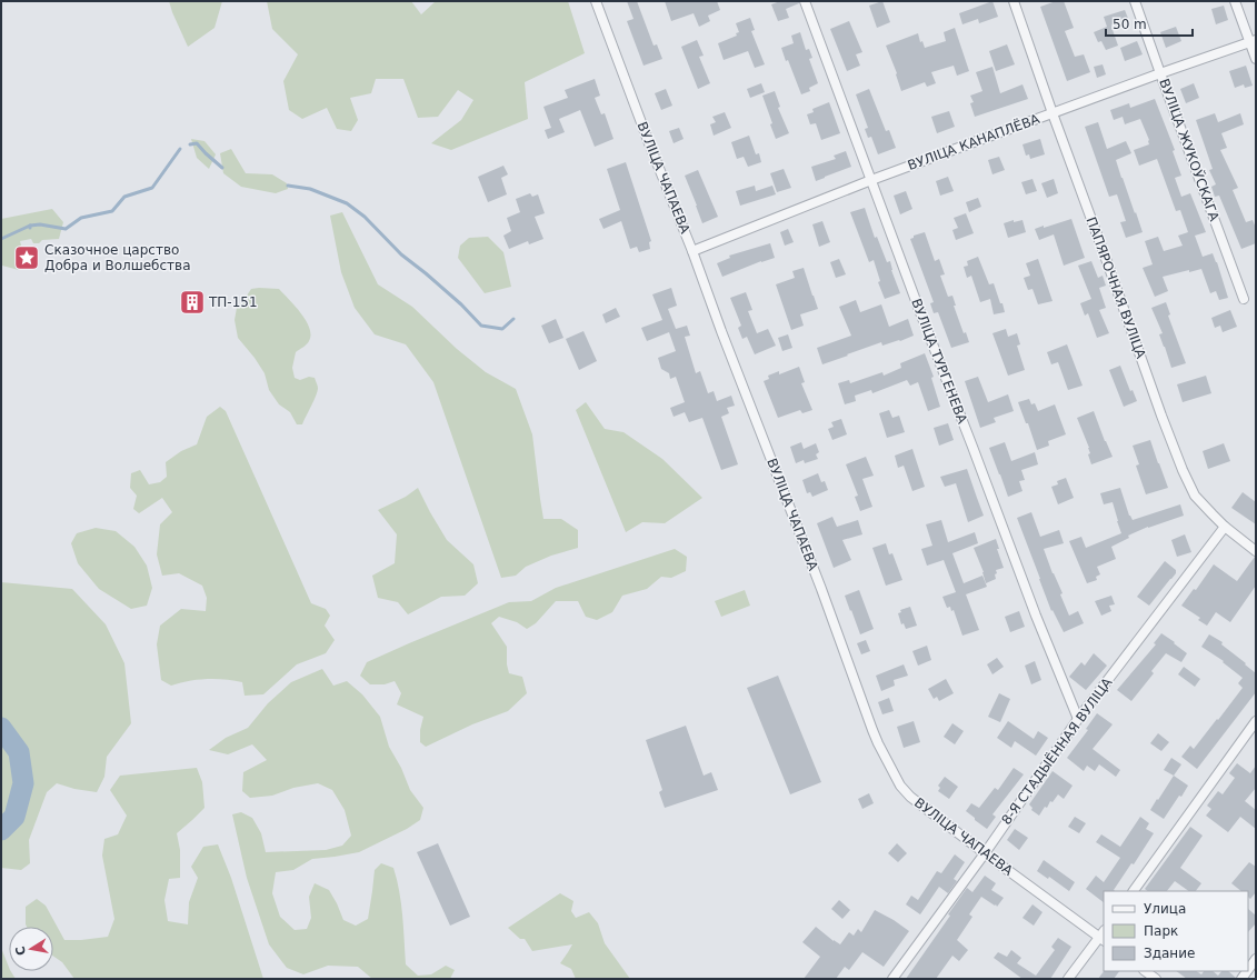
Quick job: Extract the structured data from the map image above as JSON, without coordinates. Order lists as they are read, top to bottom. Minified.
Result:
{"streets":{"street":["ВУЛІЦА КАНАПЛЁВА","ВУЛІЦА ЖУКОЎСКАГА","ВУЛІЦА ЧАПАЕВА","ПАПЯРОЧНАЯ ВУЛІЦА","ВУЛІЦА ТУРГЕНЕВА","8-Я СТАДЫЁННАЯ ВУЛІЦА"]},"crossings":[["ВУЛІЦА КАНАПЛЁВА","ВУЛІЦА ЖУКОЎСКАГА"],["ВУЛІЦА КАНАПЛЁВА","ВУЛІЦА ЧАПАЕВА"],["ВУЛІЦА КАНАПЛЁВА","ПАПЯРОЧНАЯ ВУЛІЦА"],["ВУЛІЦА КАНАПЛЁВА","ВУЛІЦА ТУРГЕНЕВА"],["ВУЛІЦА ЧАПАЕВА","8-Я СТАДЫЁННАЯ ВУЛІЦА"],["ПАПЯРОЧНАЯ ВУЛІЦА","8-Я СТАДЫЁННАЯ ВУЛІЦА"],["ВУЛІЦА ТУРГЕНЕВА","8-Я СТАДЫЁННАЯ ВУЛІЦА"]],"places":{"place":["Сказочное царство Добра и Волшебства"],"building":["ТП-151"]},"legend":["Улица","Парк","Здание"],"scale_bar":"50 m","north":"left"}
